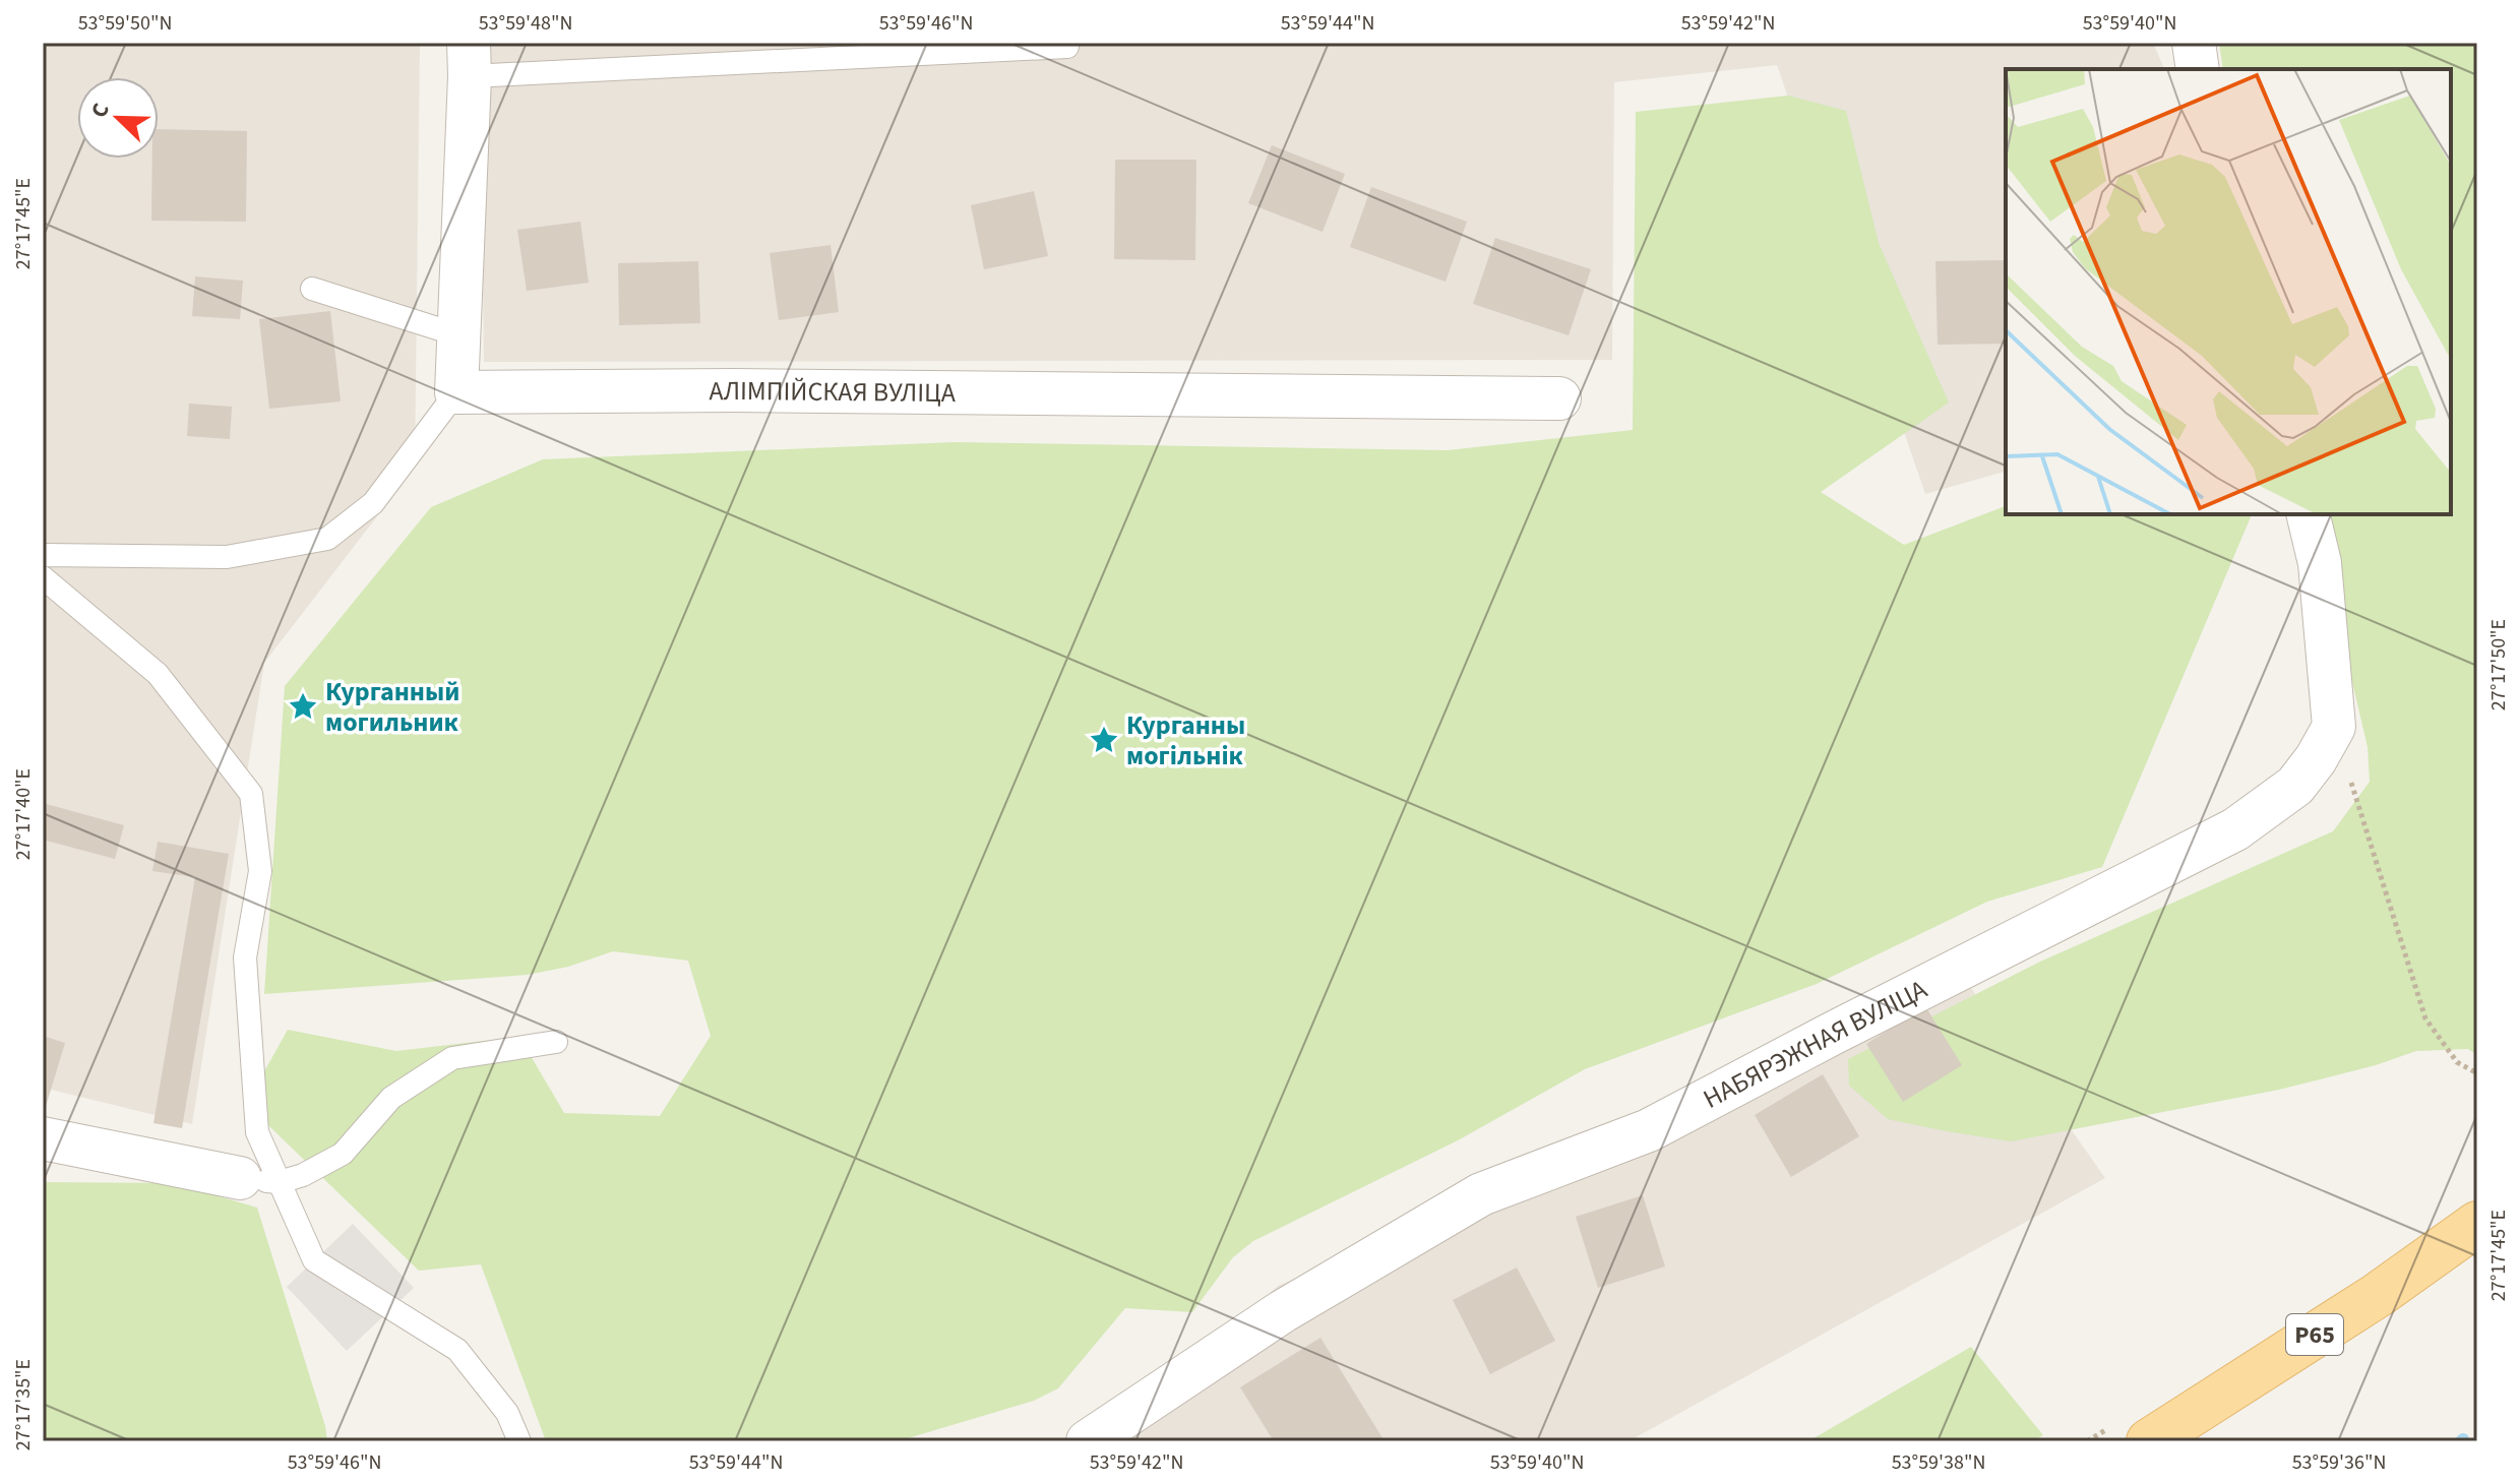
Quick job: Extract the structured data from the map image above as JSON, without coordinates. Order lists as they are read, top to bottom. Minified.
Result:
{"streets":{"main road":["Р65"],"street":["АЛІМПІЙСКАЯ ВУЛІЦА","НАБЯРЭЖНАЯ ВУЛІЦА"]},"places":{"place":["Курганный могильник","Курганны могільнік"]},"north":"top left","coordinates":["53°59'50\"N","53°59'48\"N","53°59'46\"N","53°59'44\"N","53°59'42\"N","53°59'40\"N","27°17'45\"E","27°17'50\"E","27°17'40\"E","27°17'35\"E","53°59'38\"N","53°59'36\"N"]}
